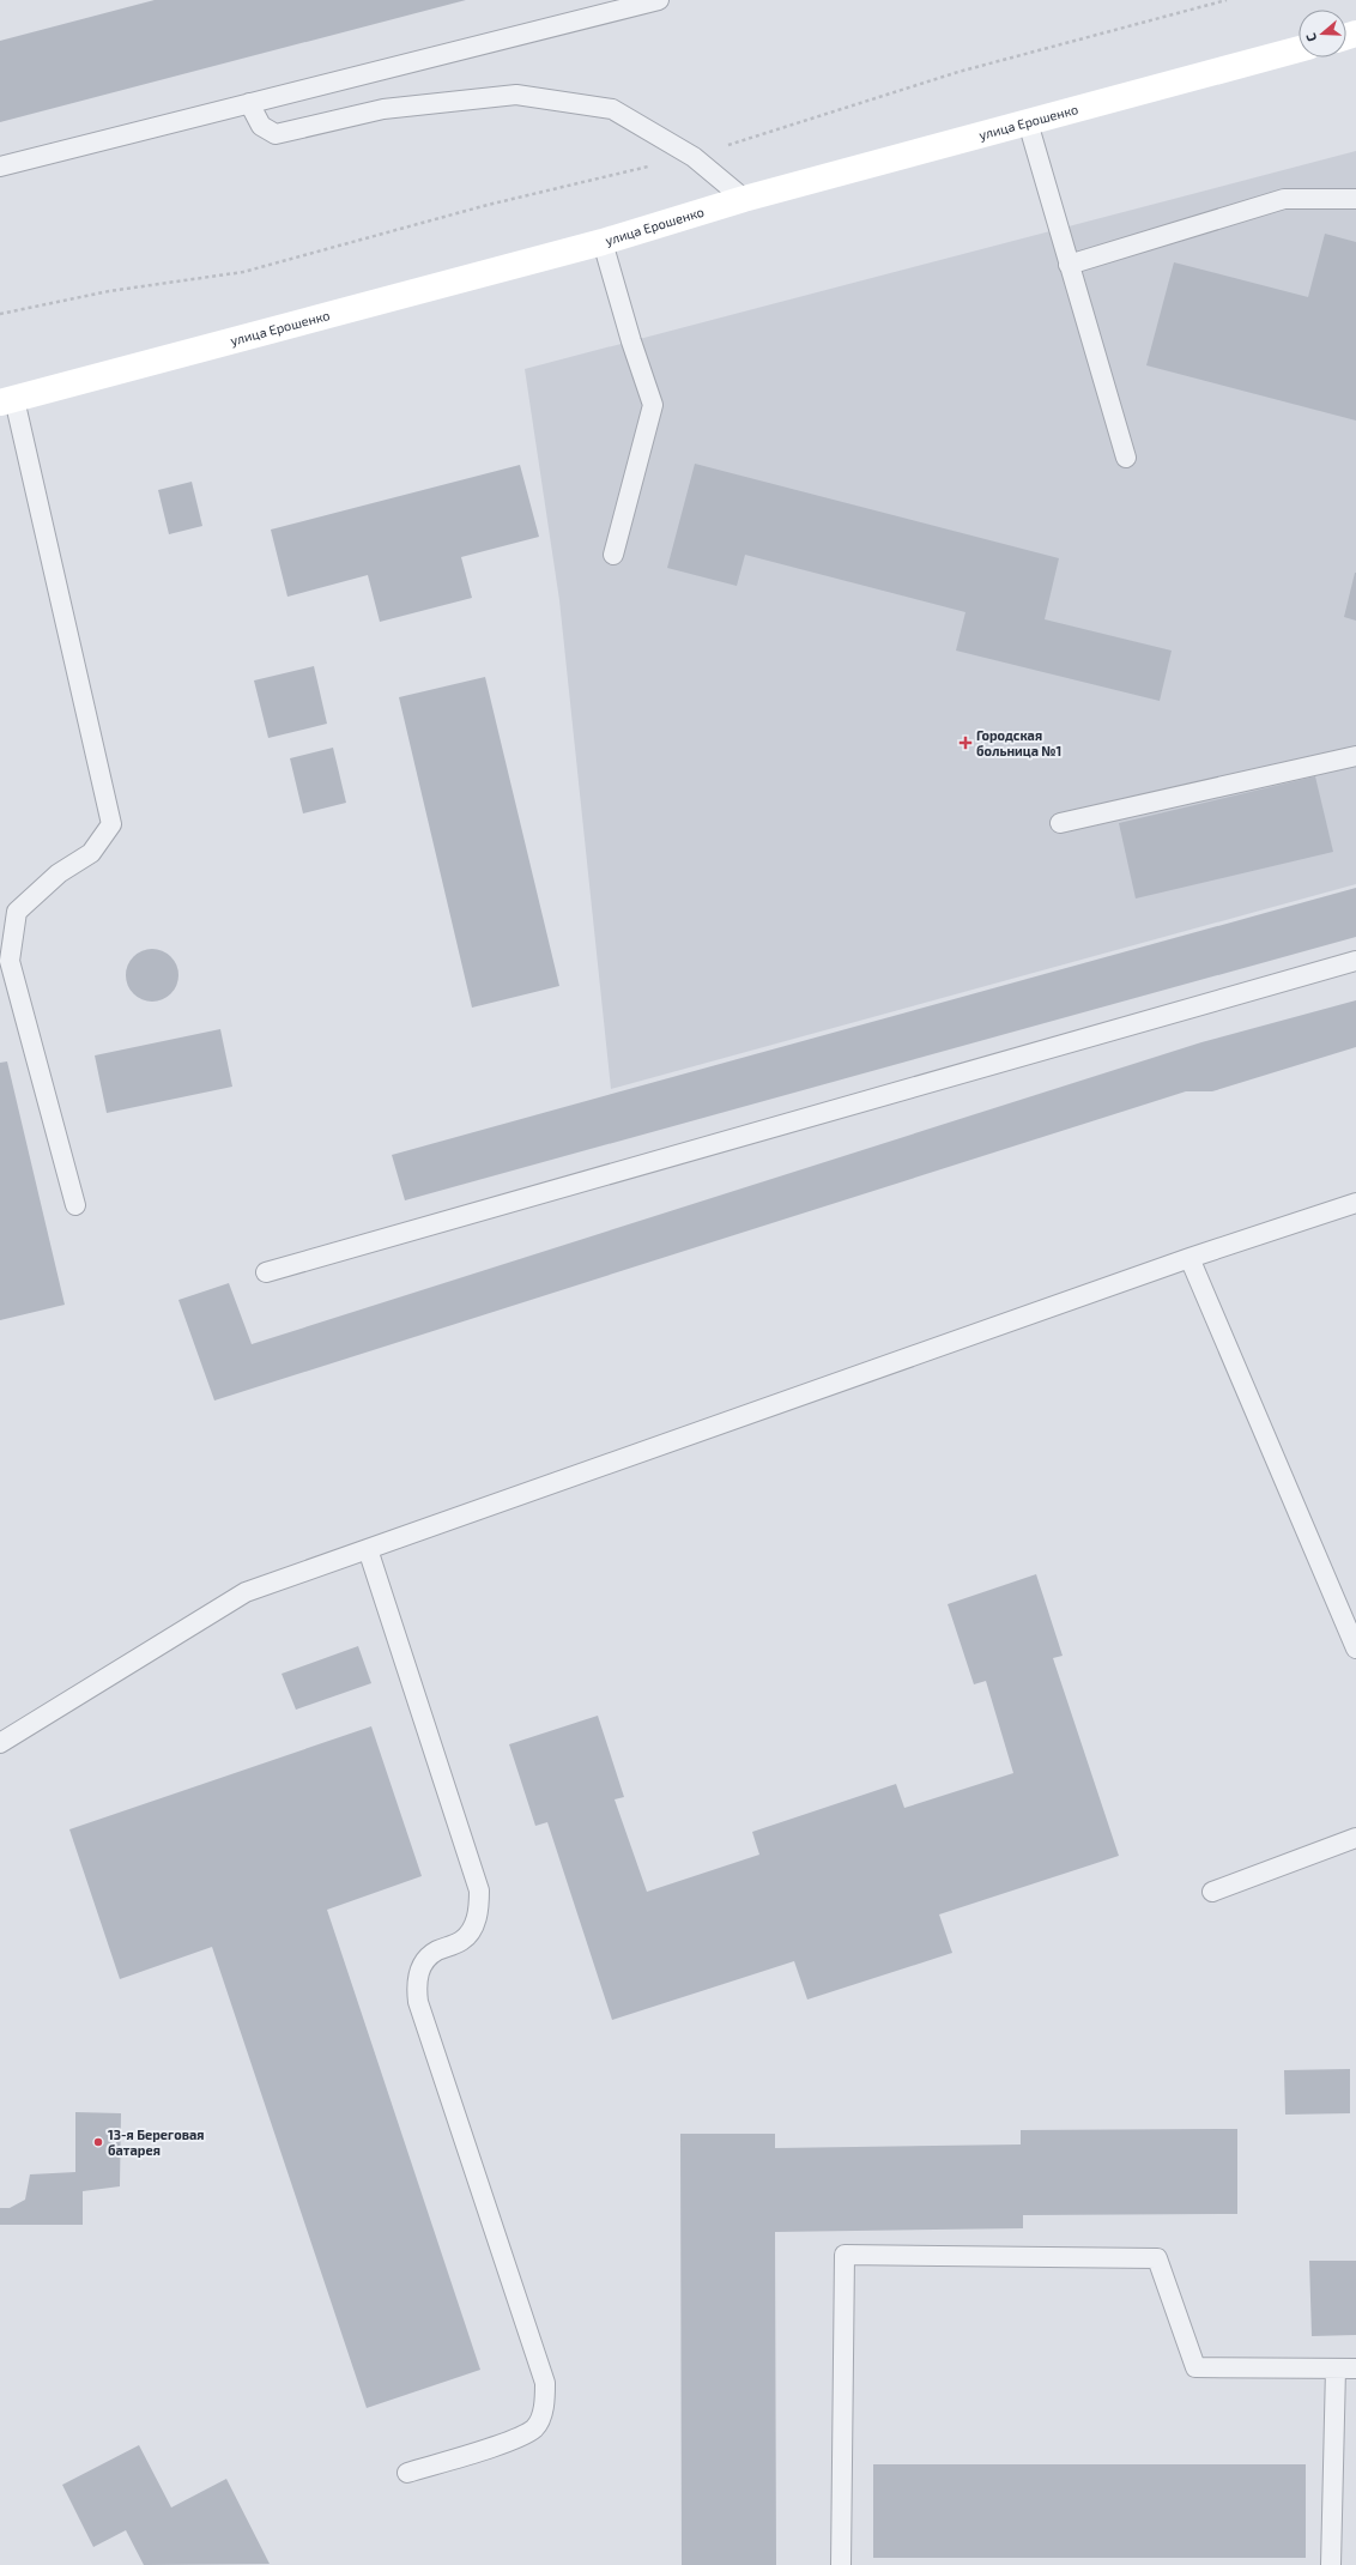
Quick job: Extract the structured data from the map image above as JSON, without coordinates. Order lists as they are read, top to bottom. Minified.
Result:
{"streets":{"main road":["улица Ерошенко"]},"places":{"health":["Городская больница №1"],"other":["13-я Береговая батарея"]},"north":"left"}
